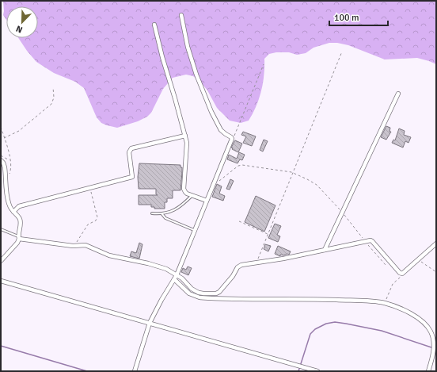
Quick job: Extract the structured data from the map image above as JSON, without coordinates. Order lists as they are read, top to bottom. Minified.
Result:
{"scale_bar":"100 m","north":"bottom left"}
